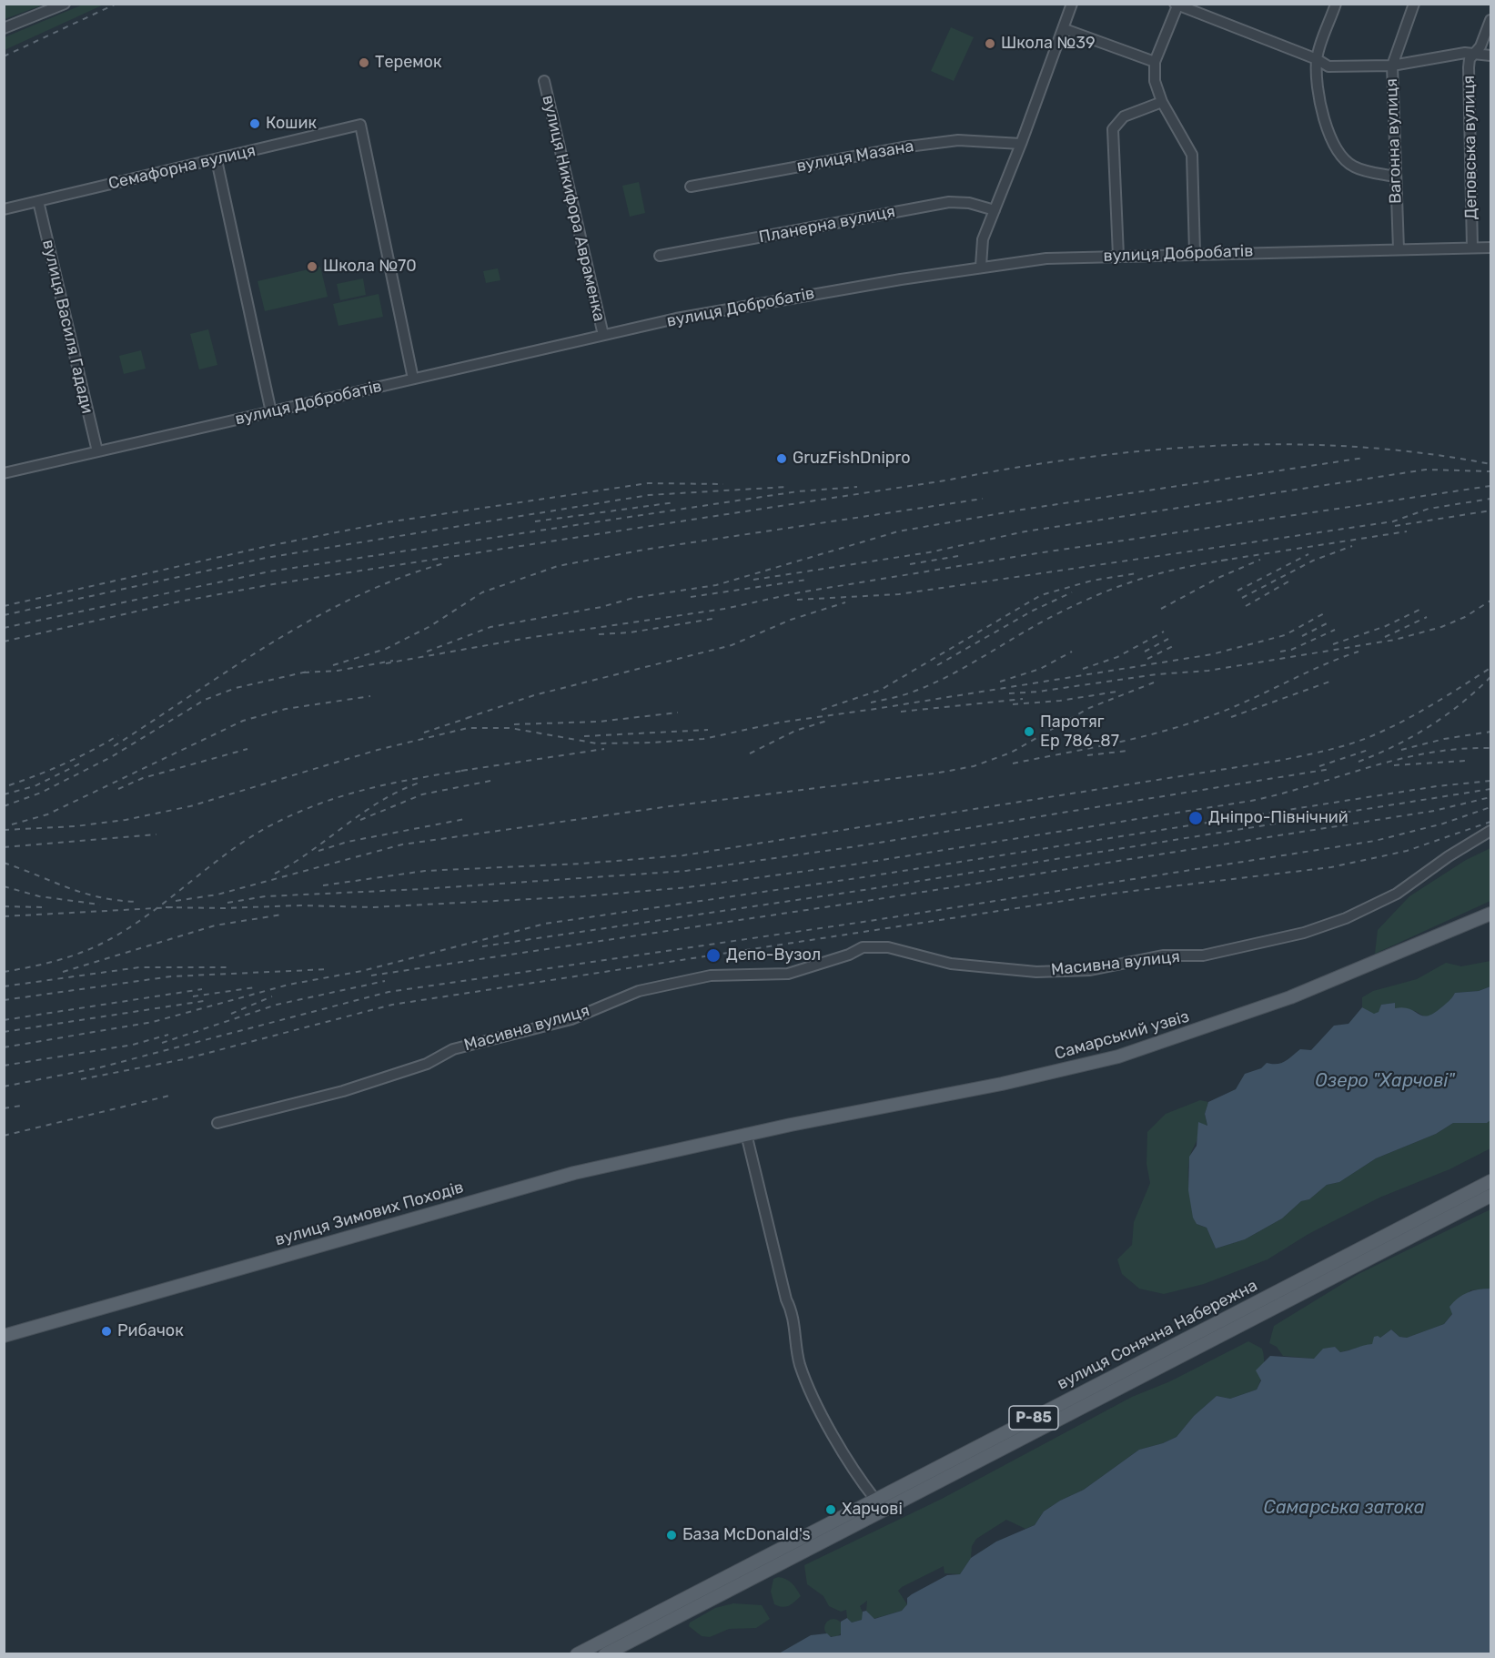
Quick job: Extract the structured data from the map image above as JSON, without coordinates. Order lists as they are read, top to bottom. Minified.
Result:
{"streets":{"main road":["Самарський узвіз","вулиця Зимових Походів","вулиця Сонячна Набережна","Р-85"],"street":["Вагонна вулиця","Деповська вулиця","вулиця Мазана","Семафорна вулиця","вулиця Никифора Авраменка","Планерна вулиця","вулиця Добробатів","вулиця Василя Гадади","Масивна вулиця"]},"crossings":[["Вагонна вулиця","вулиця Добробатів"],["Деповська вулиця","вулиця Добробатів"],["Семафорна вулиця","вулиця Добробатів"],["Семафорна вулиця","вулиця Василя Гадади"],["вулиця Никифора Авраменка","вулиця Добробатів"],["вулиця Добробатів","вулиця Василя Гадади"],["Самарський узвіз","вулиця Зимових Походів"]],"water":["Озеро \"Харчові\"","Самарська затока"],"places":["Школа №39","Теремок","Кошик","Школа №70","GruzFishDnipro","Паротяг Ер 786-87","Дніпро-Північний","Депо-Вузол","Рибачок","Харчові","База McDonald's"]}
